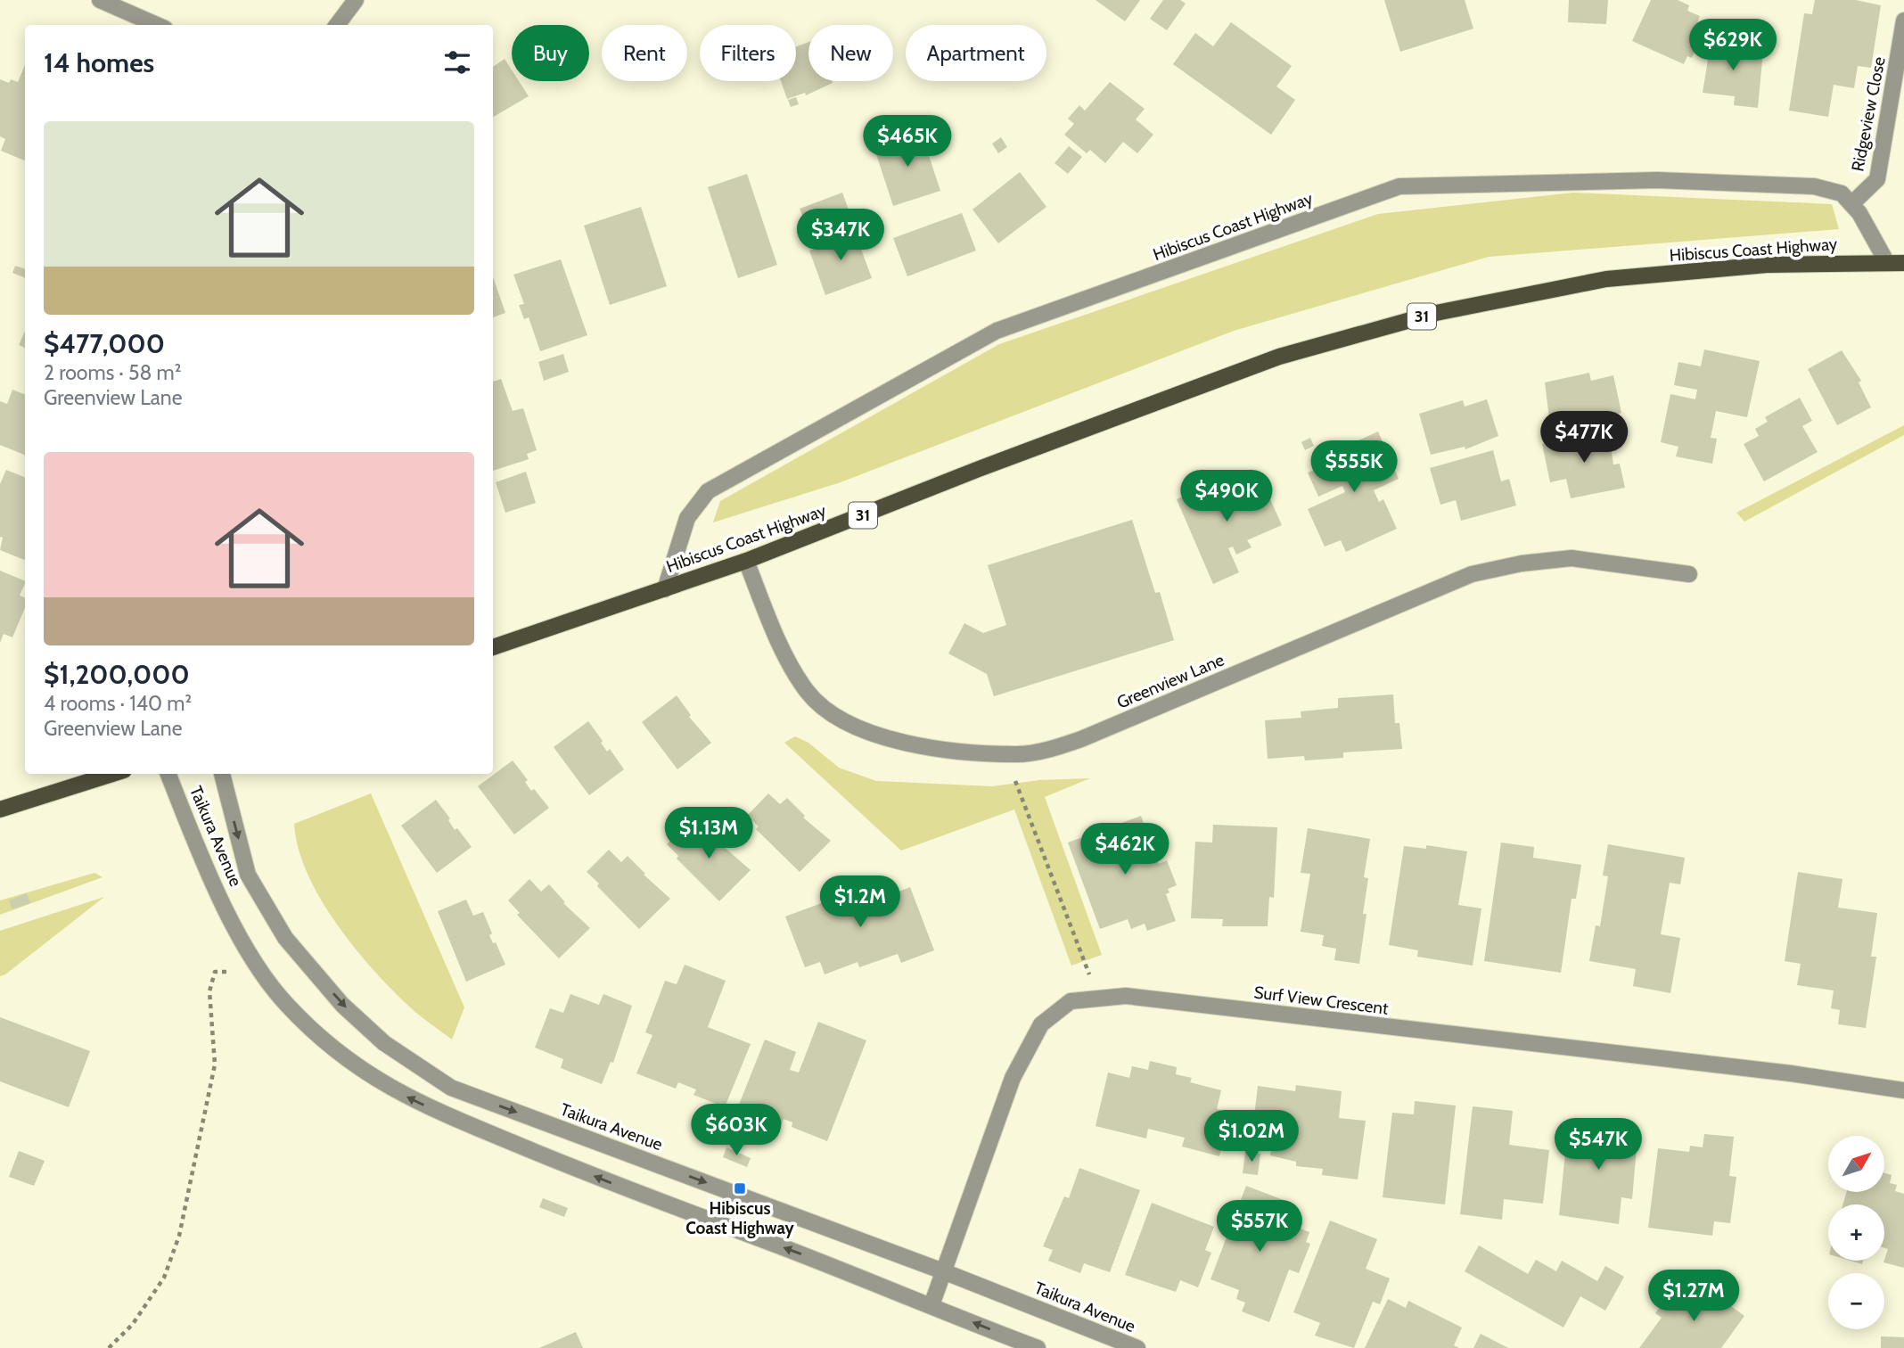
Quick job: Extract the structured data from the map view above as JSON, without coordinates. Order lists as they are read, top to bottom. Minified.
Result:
{"streets":{"main road":["Hibiscus Coast Highway","31"],"street":["Ridgeview Close","Greenview Lane","Taikura Avenue","Surf View Crescent"]},"crossings":[["Ridgeview Close","Hibiscus Coast Highway"],["Hibiscus Coast Highway","Greenview Lane"],["Taikura Avenue","Surf View Crescent"]],"places":{"transit":["Hibiscus Coast Highway"]},"north":"top right","page":{"price":["$629K","$465K","$347K","$477K","$555K","$490K","$1.13M","$462K","$1.2M","$603K","$1.02M","$547K","$557K","$1.27M"],"chip":["Buy","Rent","Filters","New","Apartment"],"heading":"14 homes","list":[{"name":"$477,000","note":"2 rooms · 58 m² · Greenview Lane"},{"name":"$1,200,000","note":"4 rooms · 140 m² · Greenview Lane"}],"map_buttons":["+","−"]}}
